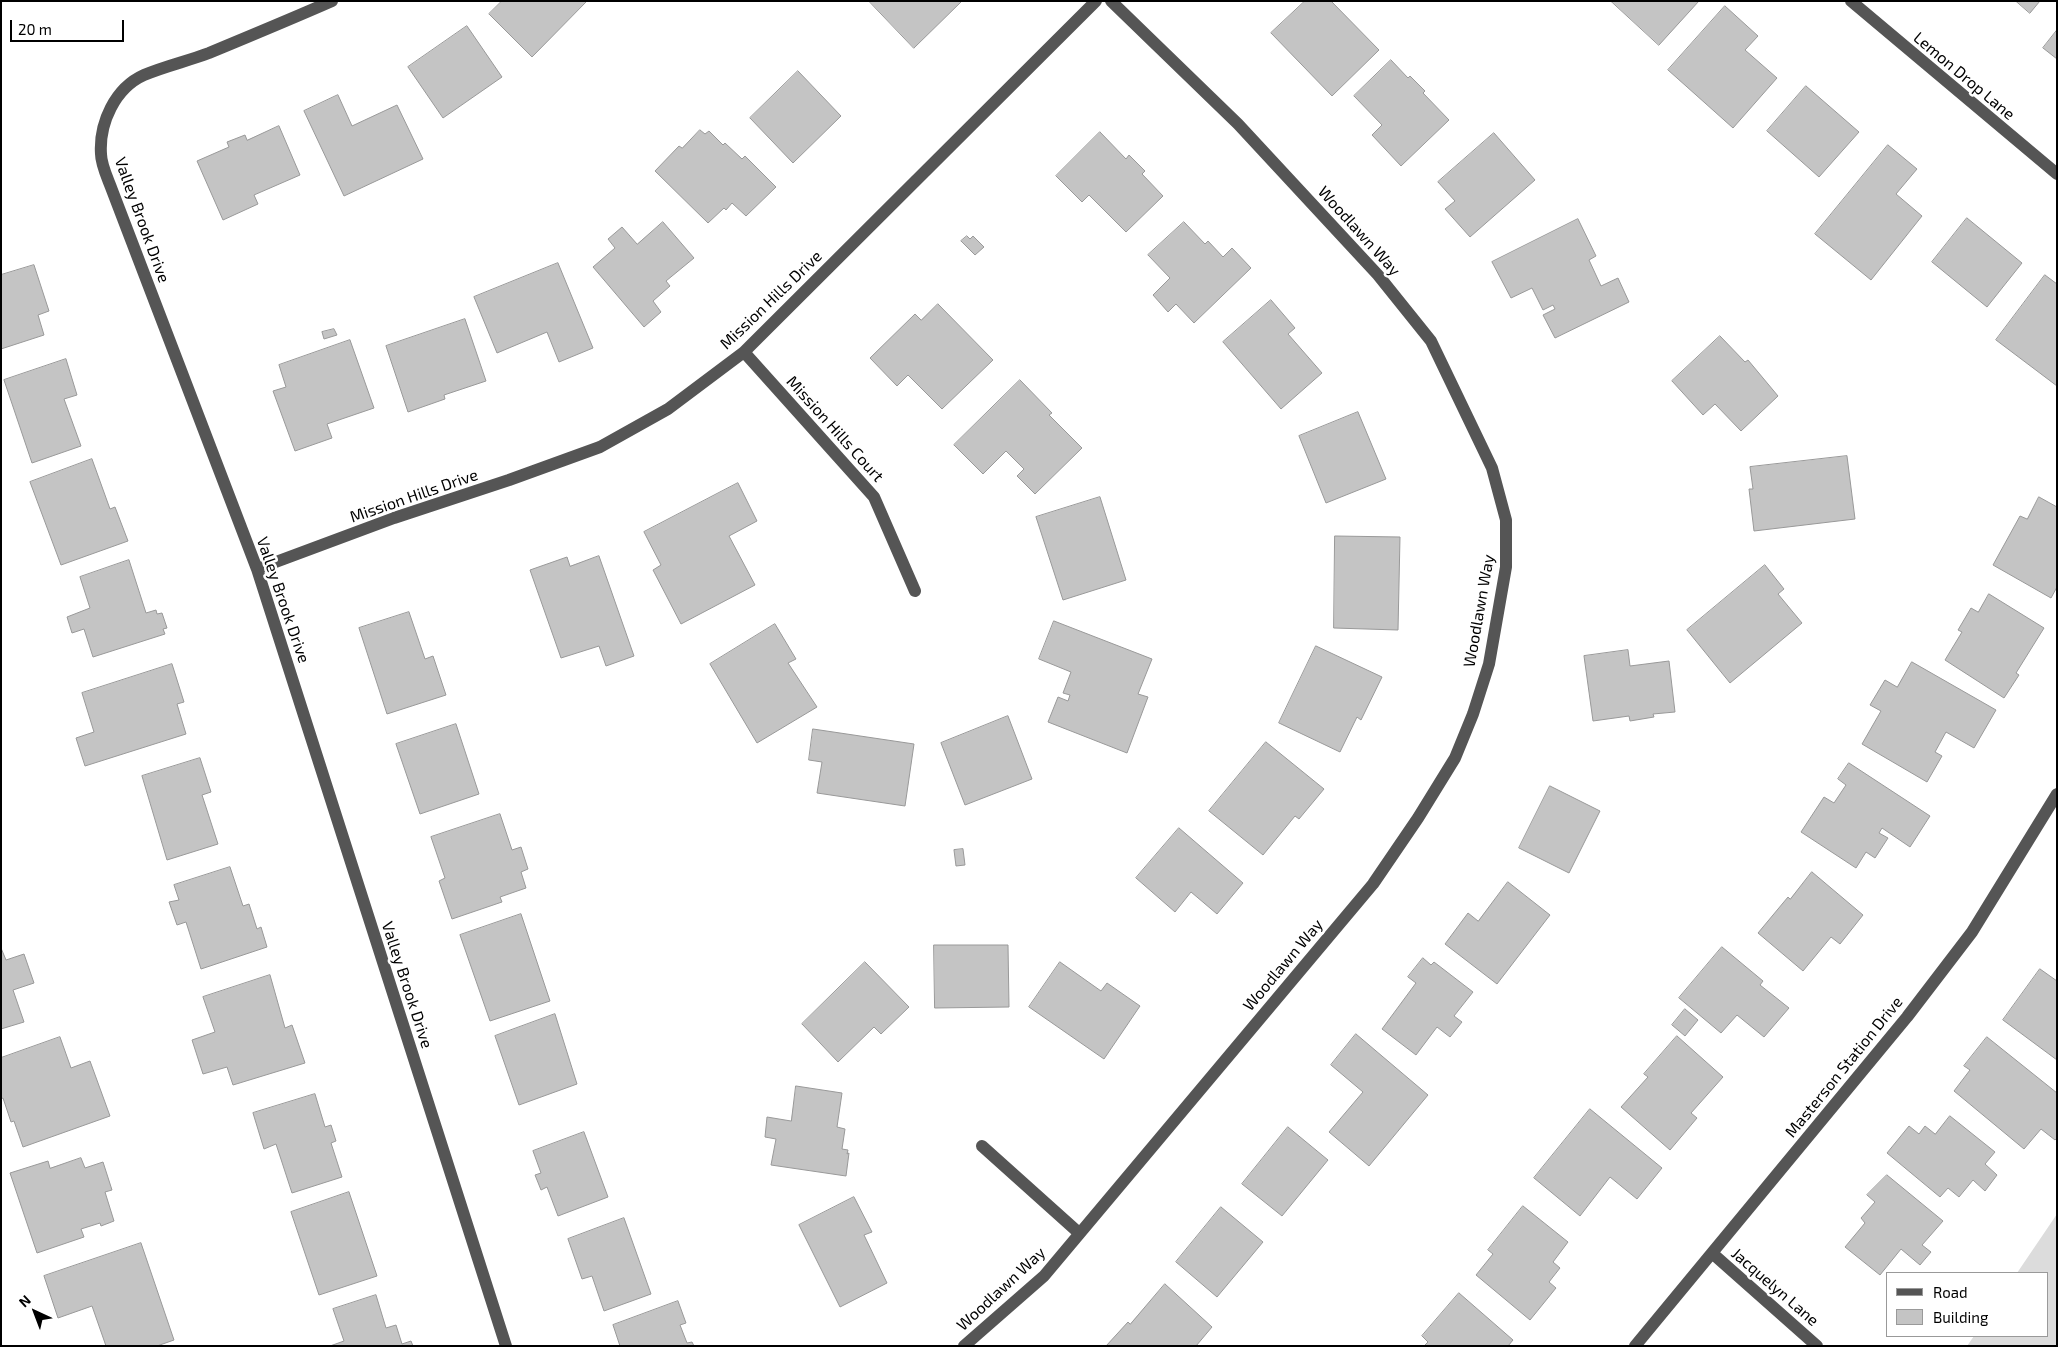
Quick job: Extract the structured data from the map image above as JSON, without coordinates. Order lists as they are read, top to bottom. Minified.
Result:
{"streets":{"street":["Lemon Drop Lane","Valley Brook Drive","Woodlawn Way","Mission Hills Drive","Mission Hills Court","Masterson Station Drive","Jacquelyn Lane"]},"crossings":[["Valley Brook Drive","Mission Hills Drive"],["Mission Hills Drive","Mission Hills Court"],["Masterson Station Drive","Jacquelyn Lane"]],"legend":["Road","Building"],"scale_bar":"20 m","north":"top left"}
